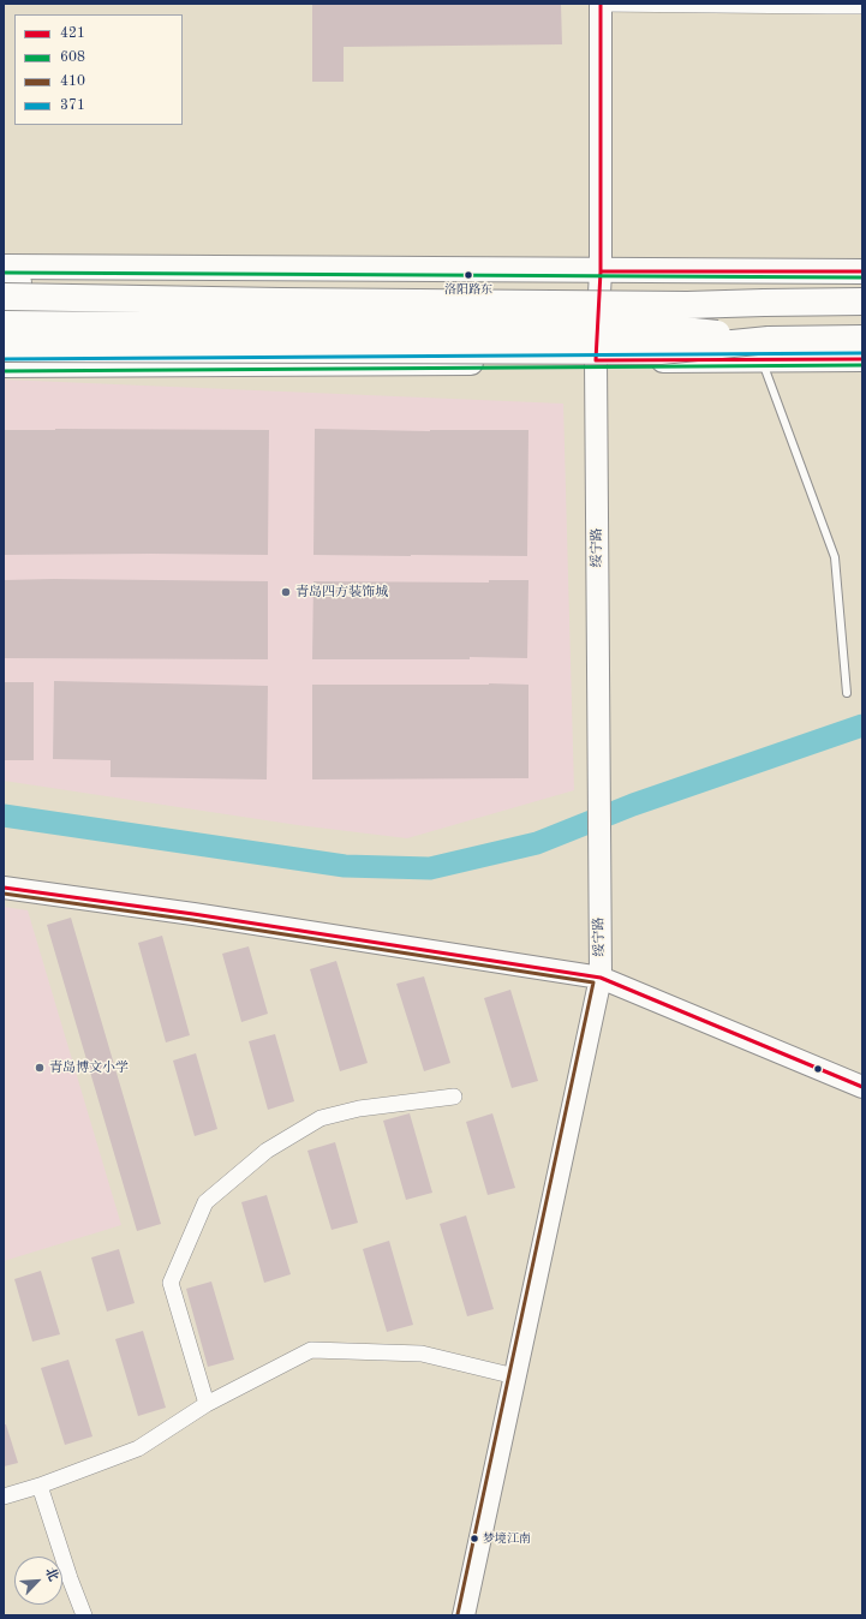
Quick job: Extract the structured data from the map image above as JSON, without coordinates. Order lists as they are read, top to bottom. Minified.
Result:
{"streets":{"street":["绥宁路"]},"places":["洛阳路东","青岛四方装饰城","青岛博文小学","梦境江南"],"lines":["transit line 421","transit line 608","transit line 371","transit line 410"],"legend":["421","608","410","371"],"north":"top right"}
